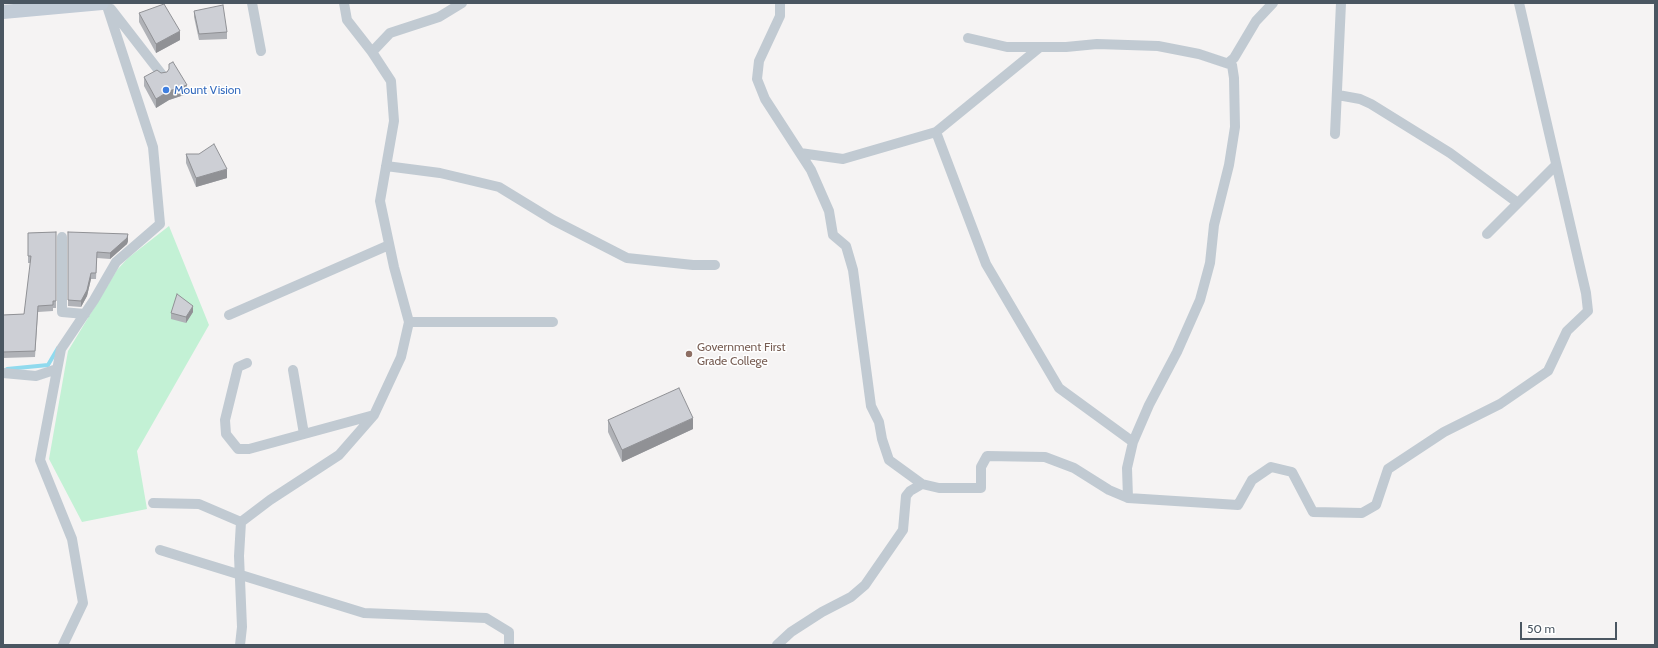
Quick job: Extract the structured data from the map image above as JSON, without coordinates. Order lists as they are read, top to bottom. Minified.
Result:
{"places":["Mount Vision","Government First Grade College"],"scale_bar":"50 m"}
